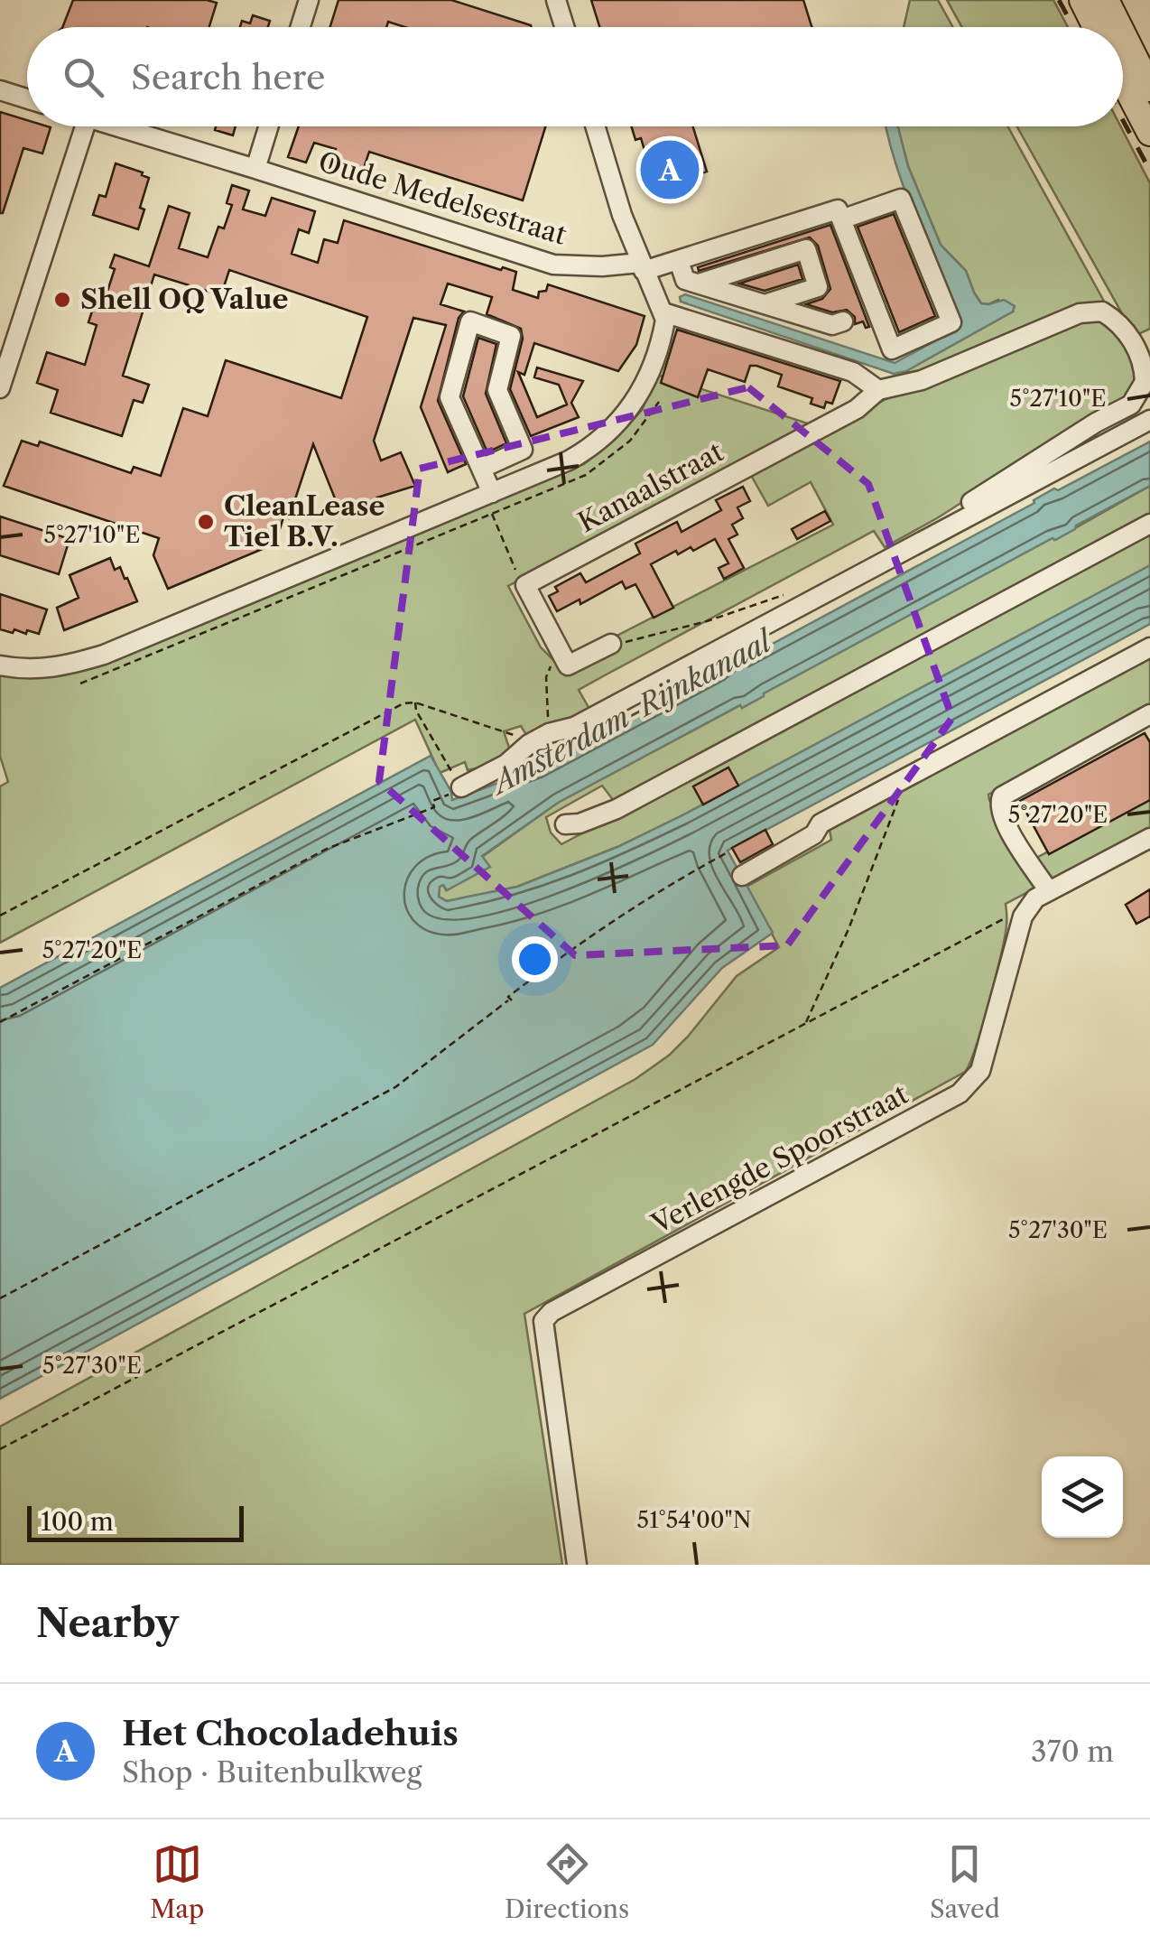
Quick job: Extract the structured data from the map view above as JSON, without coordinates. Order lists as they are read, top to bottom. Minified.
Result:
{"streets":{"street":["Oude Medelsestraat","Kanaalstraat","Verlengde Spoorstraat"]},"water":["Amsterdam-Rijnkanaal"],"places":["Shell OQ Value","CleanLease Tiel B.V."],"scale_bar":"100 m","page":{"search":"Search here","pins":"A","scale":"100 m","heading":"Nearby","list":[{"mark":"A","name":"Het Chocoladehuis","note":"Shop · Buitenbulkweg","value":"370 m"}],"nav":["Map","Directions","Saved"]},"coordinates":["5°27'10\"E","5°27'20\"E","5°27'30\"E","51°54'00\"N"]}
